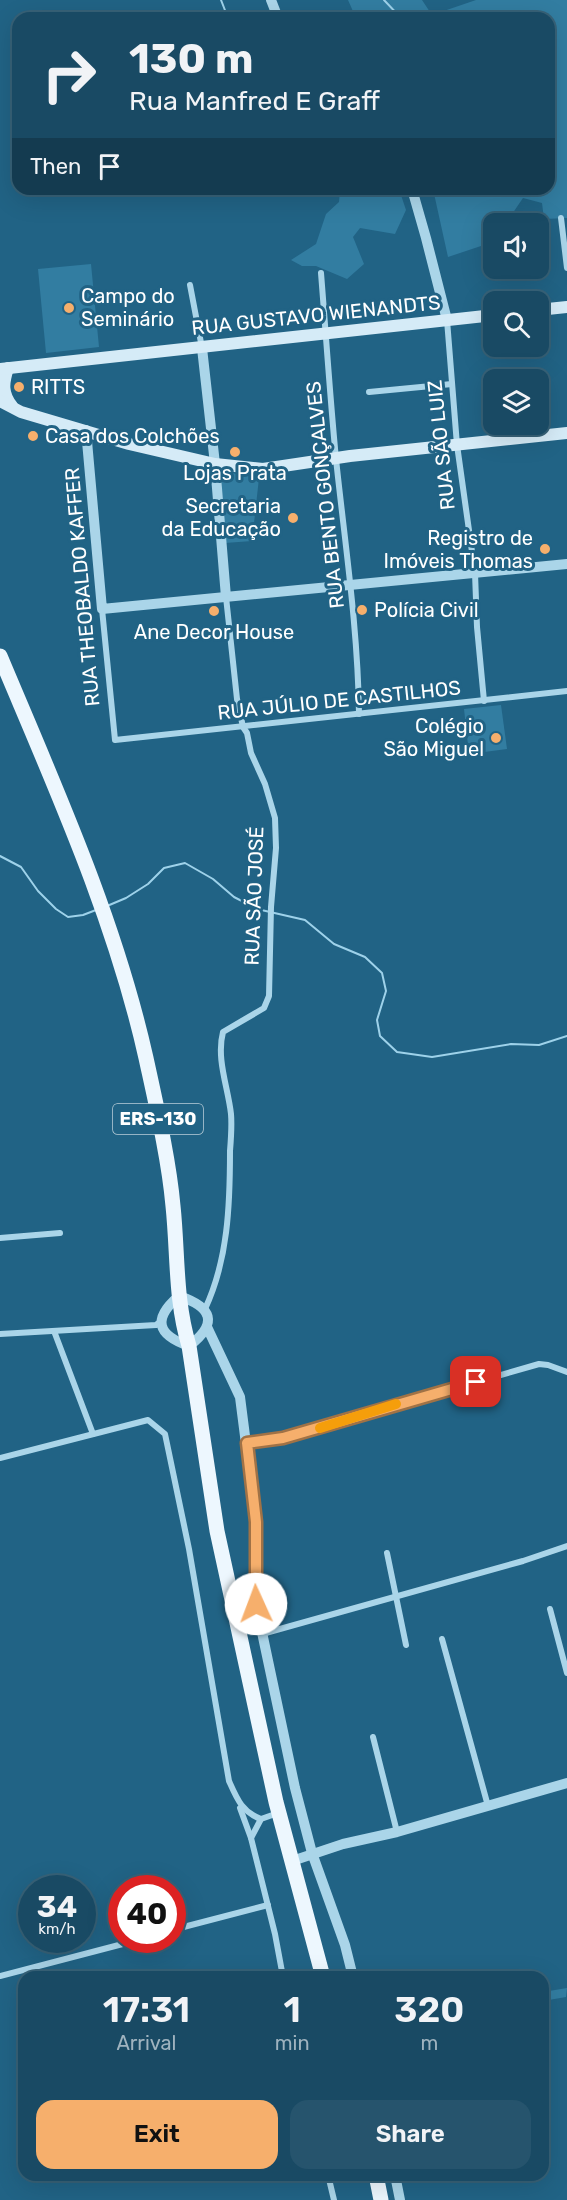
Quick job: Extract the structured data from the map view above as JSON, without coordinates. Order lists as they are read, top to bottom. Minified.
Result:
{"streets":{"main road":["RUA GUSTAVO WIENANDTS","ERS-130"],"street":["RUA SÃO LUIZ","RUA BENTO GONÇALVES","RUA THEOBALDO KAFFER","RUA JÚLIO DE CASTILHOS","RUA SÃO JOSÉ"]},"crossings":[["RUA GUSTAVO WIENANDTS","RUA SÃO LUIZ"],["RUA GUSTAVO WIENANDTS","RUA BENTO GONÇALVES"],["RUA GUSTAVO WIENANDTS","RUA SÃO JOSÉ"],["RUA SÃO LUIZ","RUA JÚLIO DE CASTILHOS"],["RUA BENTO GONÇALVES","RUA JÚLIO DE CASTILHOS"],["RUA THEOBALDO KAFFER","RUA JÚLIO DE CASTILHOS"],["RUA JÚLIO DE CASTILHOS","RUA SÃO JOSÉ"]],"places":["Campo do Seminário","RITTS","Casa dos Colchões","Lojas Prata","Secretaria da Educação","Registro de Imóveis Thomas","Polícia Civil","Ane Decor House","Colégio São Miguel"],"page":{"turn":["130 m","Rua Manfred E Graff"],"then":"Then","speed":"34 km/h","limit":"40","eta":["17:31","Arrival","1","min","320","m"],"buttons":["Exit","Share"]}}
